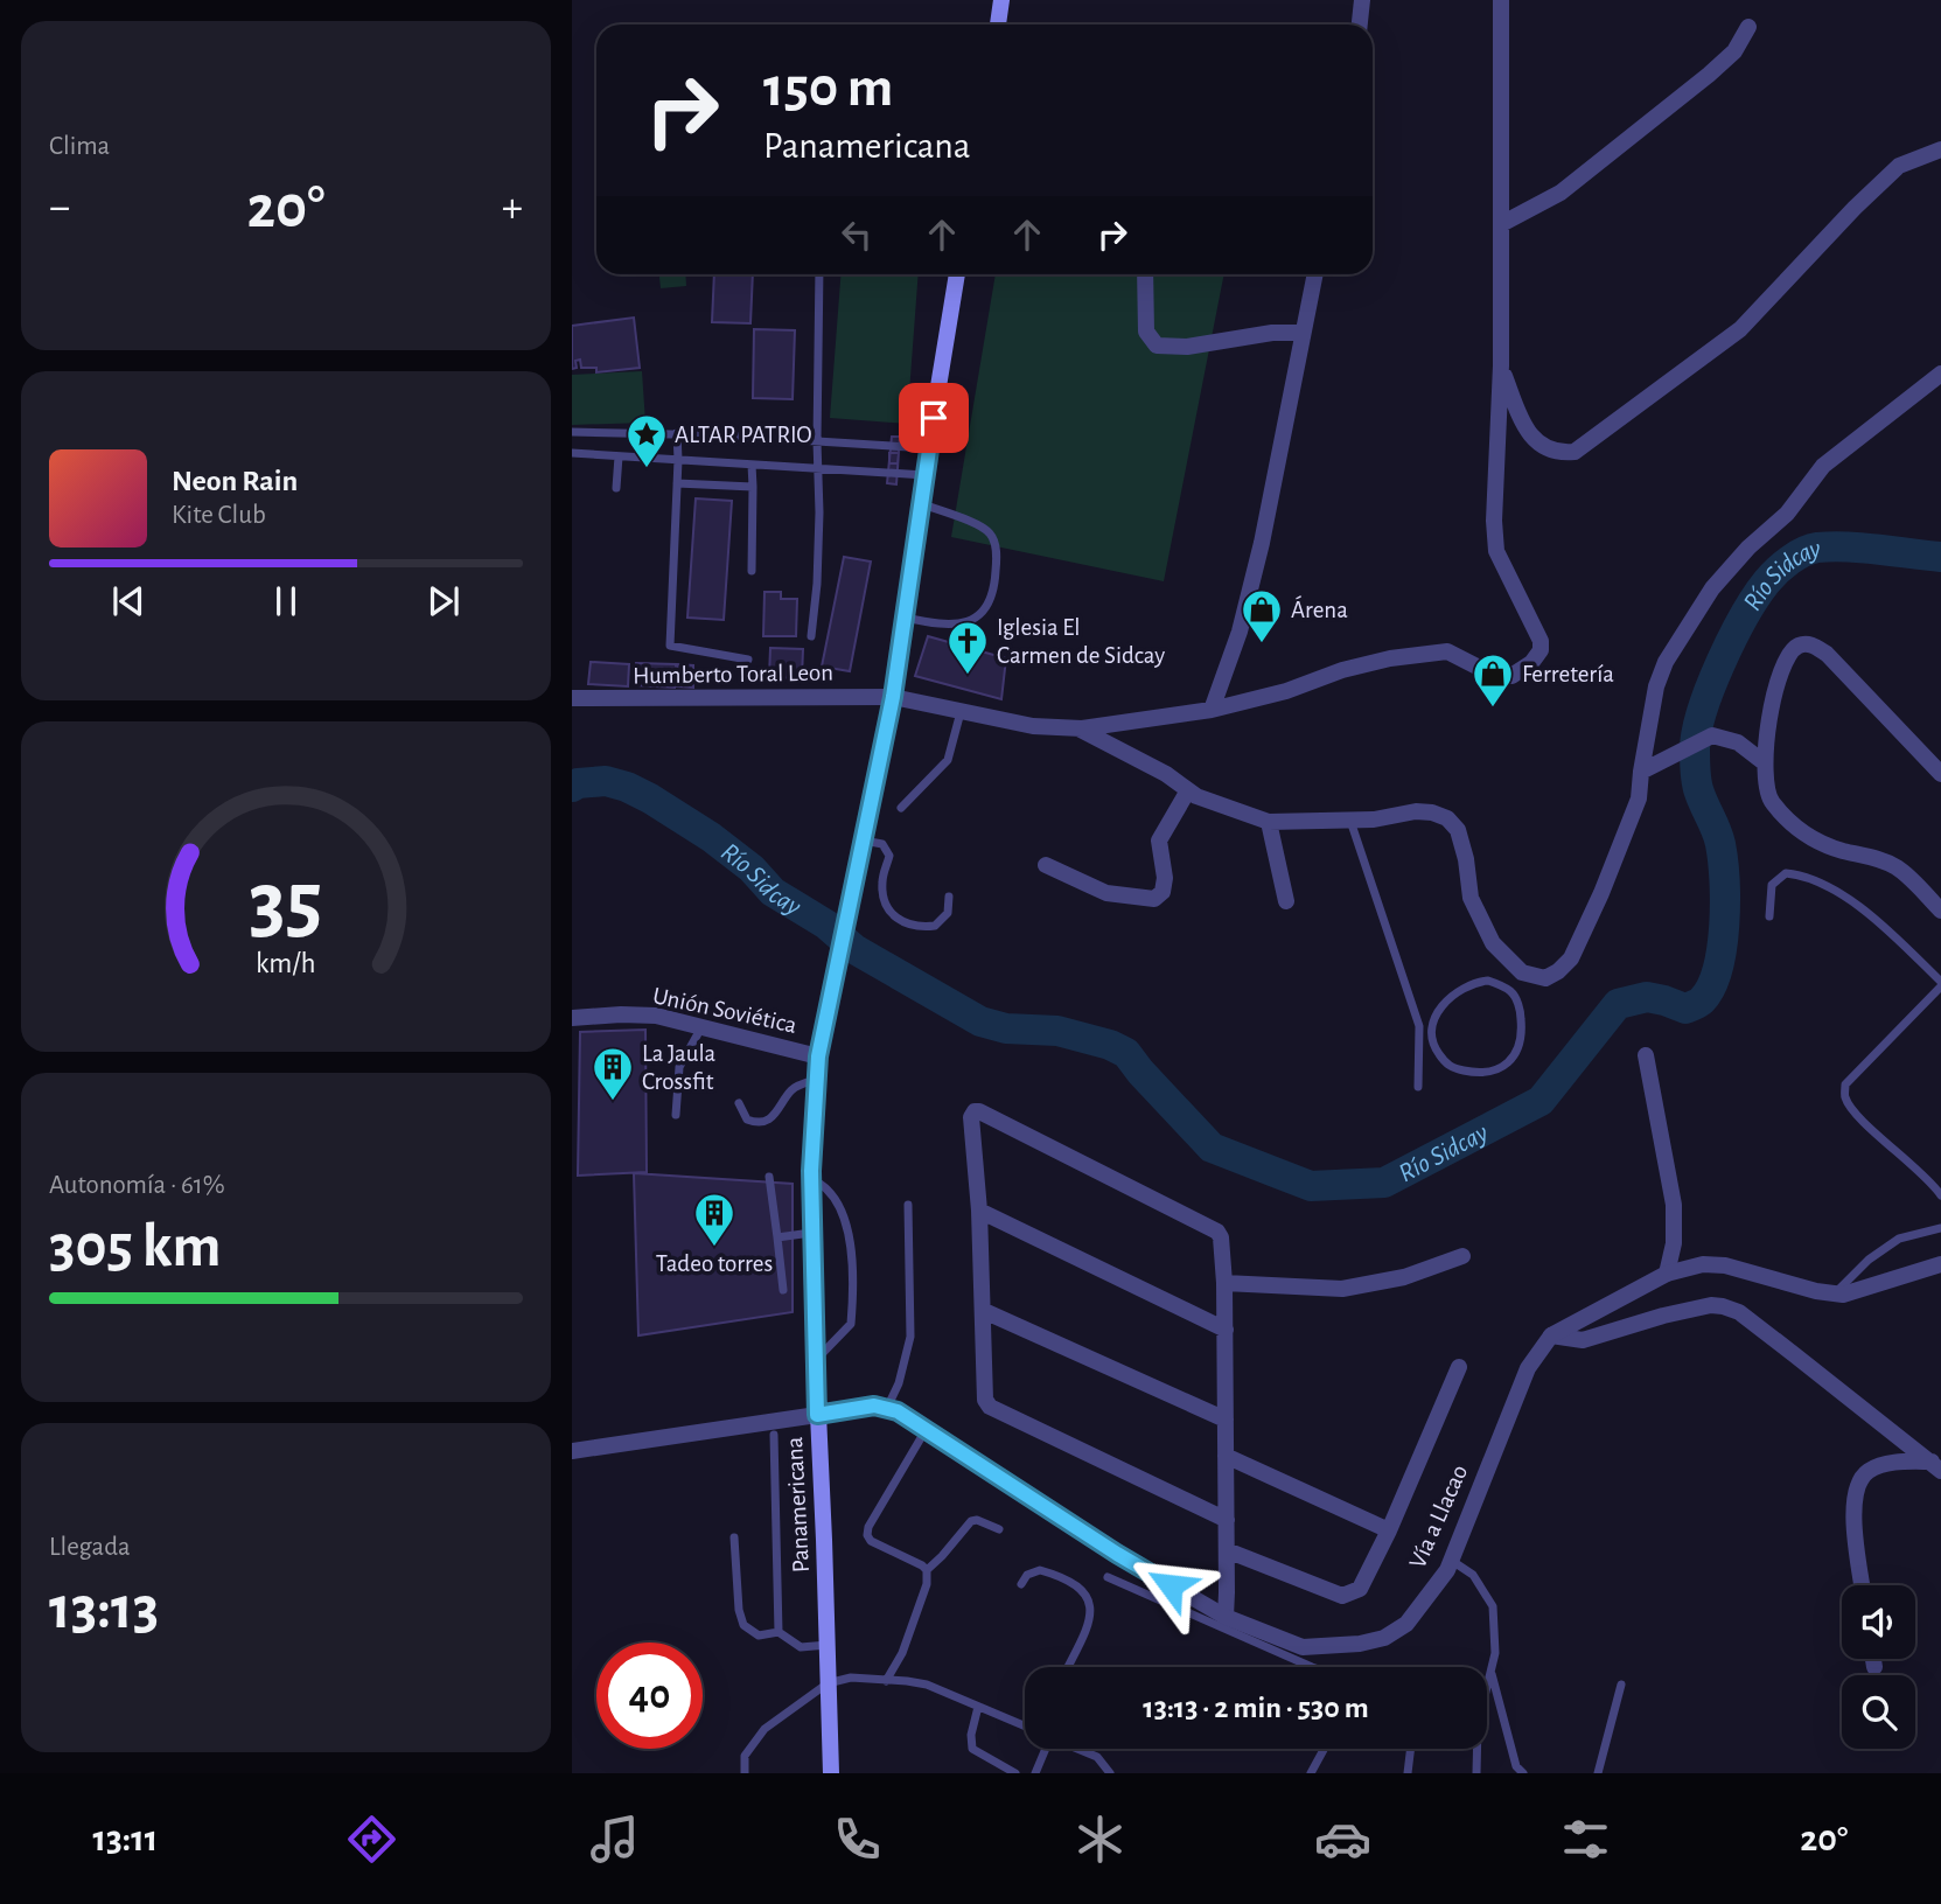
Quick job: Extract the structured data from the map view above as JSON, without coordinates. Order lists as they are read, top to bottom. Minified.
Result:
{"streets":{"main road":["Panamericana"],"street":["Humberto Toral Leon","Unión Soviética","Vía a Llacao"]},"crossings":[["Humberto Toral Leon","Panamericana"],["Unión Soviética","Panamericana"]],"water":["Río Sidcay"],"places":{"place":["ALTAR PATRIO"],"shop":["Árena","Ferretería"],"church":["Iglesia El Carmen de Sidcay"],"building":["La Jaula Crossfit","Tadeo torres"]},"page":{"tile":["Clima",["Autonomía · 61%","305 km"],["Llegada","13:13"]],"turn":["150 m","Panamericana"],"heat":["−","20°","+"],"song":["Neon Rain","Kite Club"],"limit":"40","trip":"13:13 · 2 min · 530 m","tabs":["13:11","20°"],"gauge":["35","km/h"]}}
